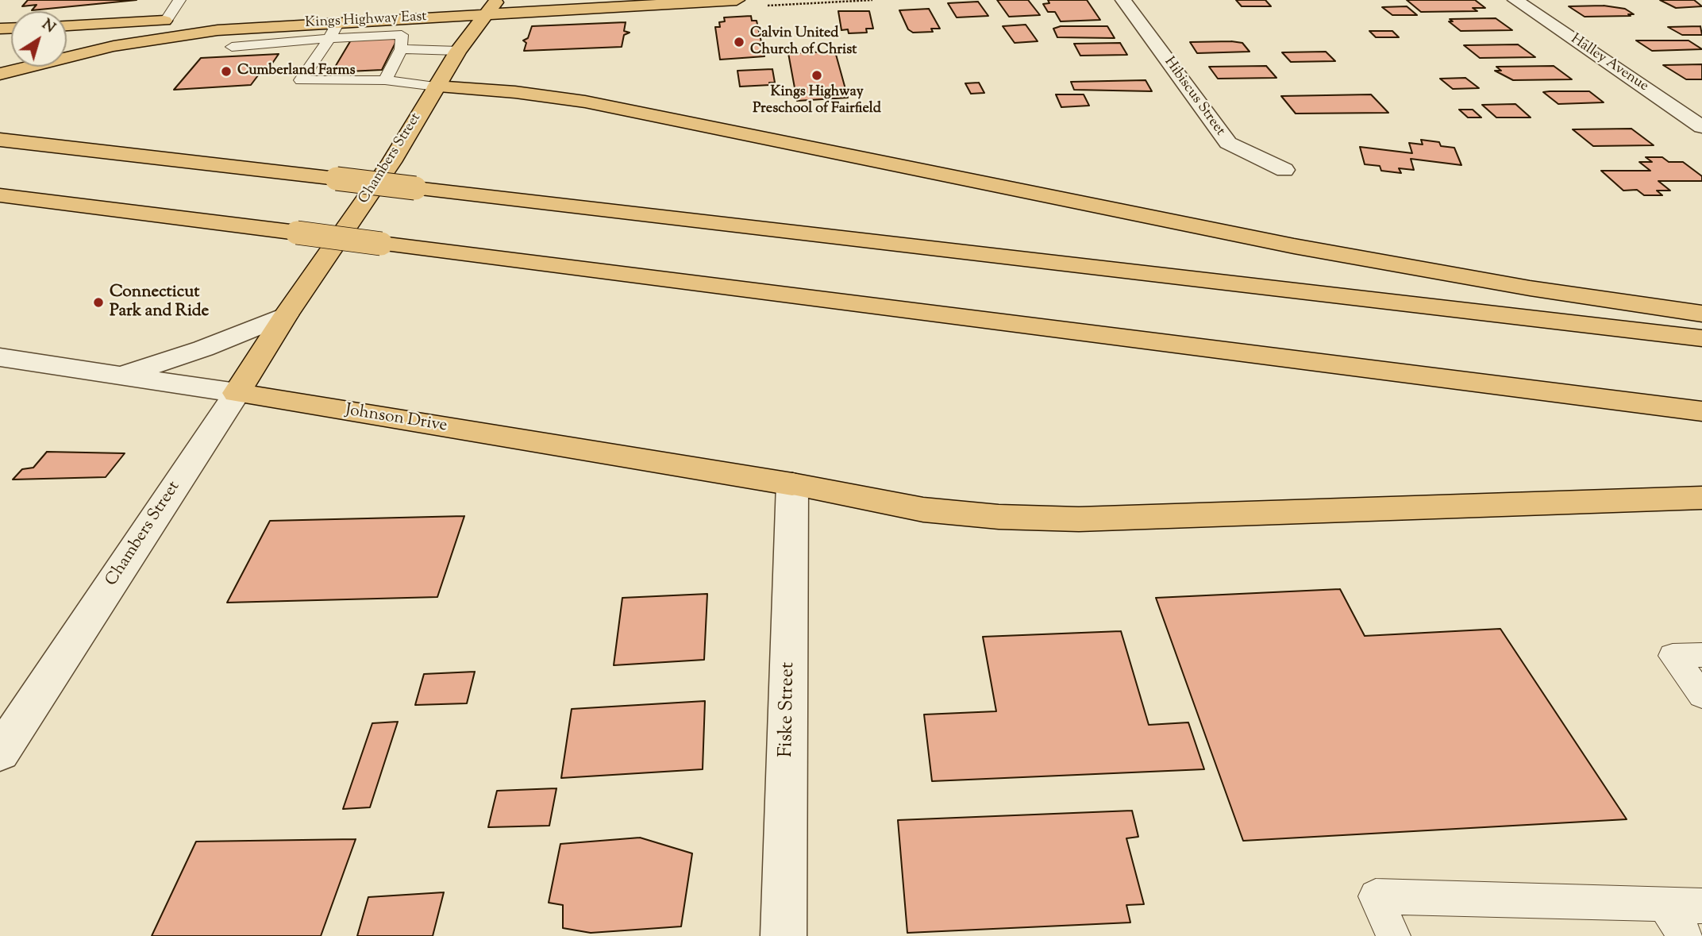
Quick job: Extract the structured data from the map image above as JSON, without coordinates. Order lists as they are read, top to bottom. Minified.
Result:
{"streets":{"main road":["Kings Highway East","Chambers Street","Johnson Drive"],"street":["Halley Avenue","Hibiscus Street","Fiske Street"]},"crossings":[["Kings Highway East","Chambers Street"],["Chambers Street","Johnson Drive"],["Johnson Drive","Fiske Street"]],"places":["Calvin United Church of Christ","Cumberland Farms","Kings Highway Preschool of Fairfield","Connecticut Park and Ride"],"north":"top right"}
